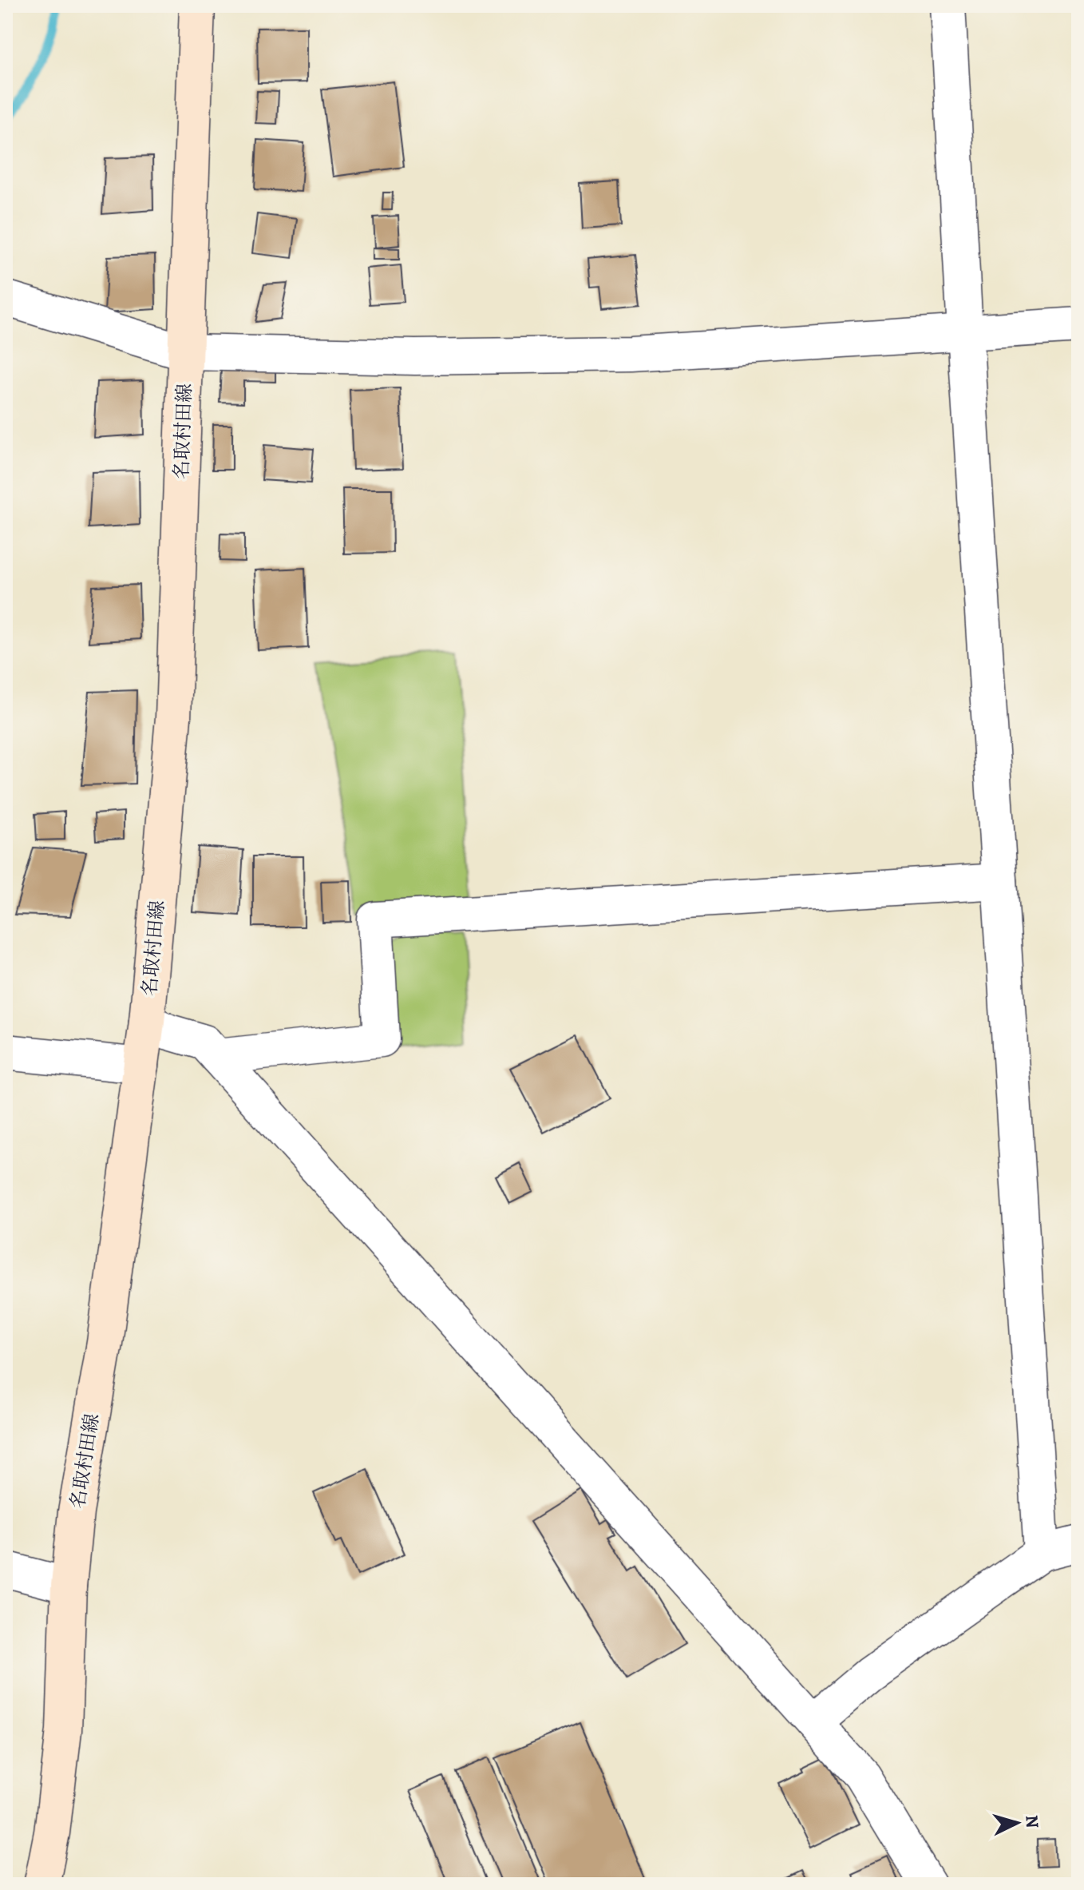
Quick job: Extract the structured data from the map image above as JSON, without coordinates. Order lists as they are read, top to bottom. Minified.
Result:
{"streets":{"main road":["名取村田線"]},"north":"right"}
